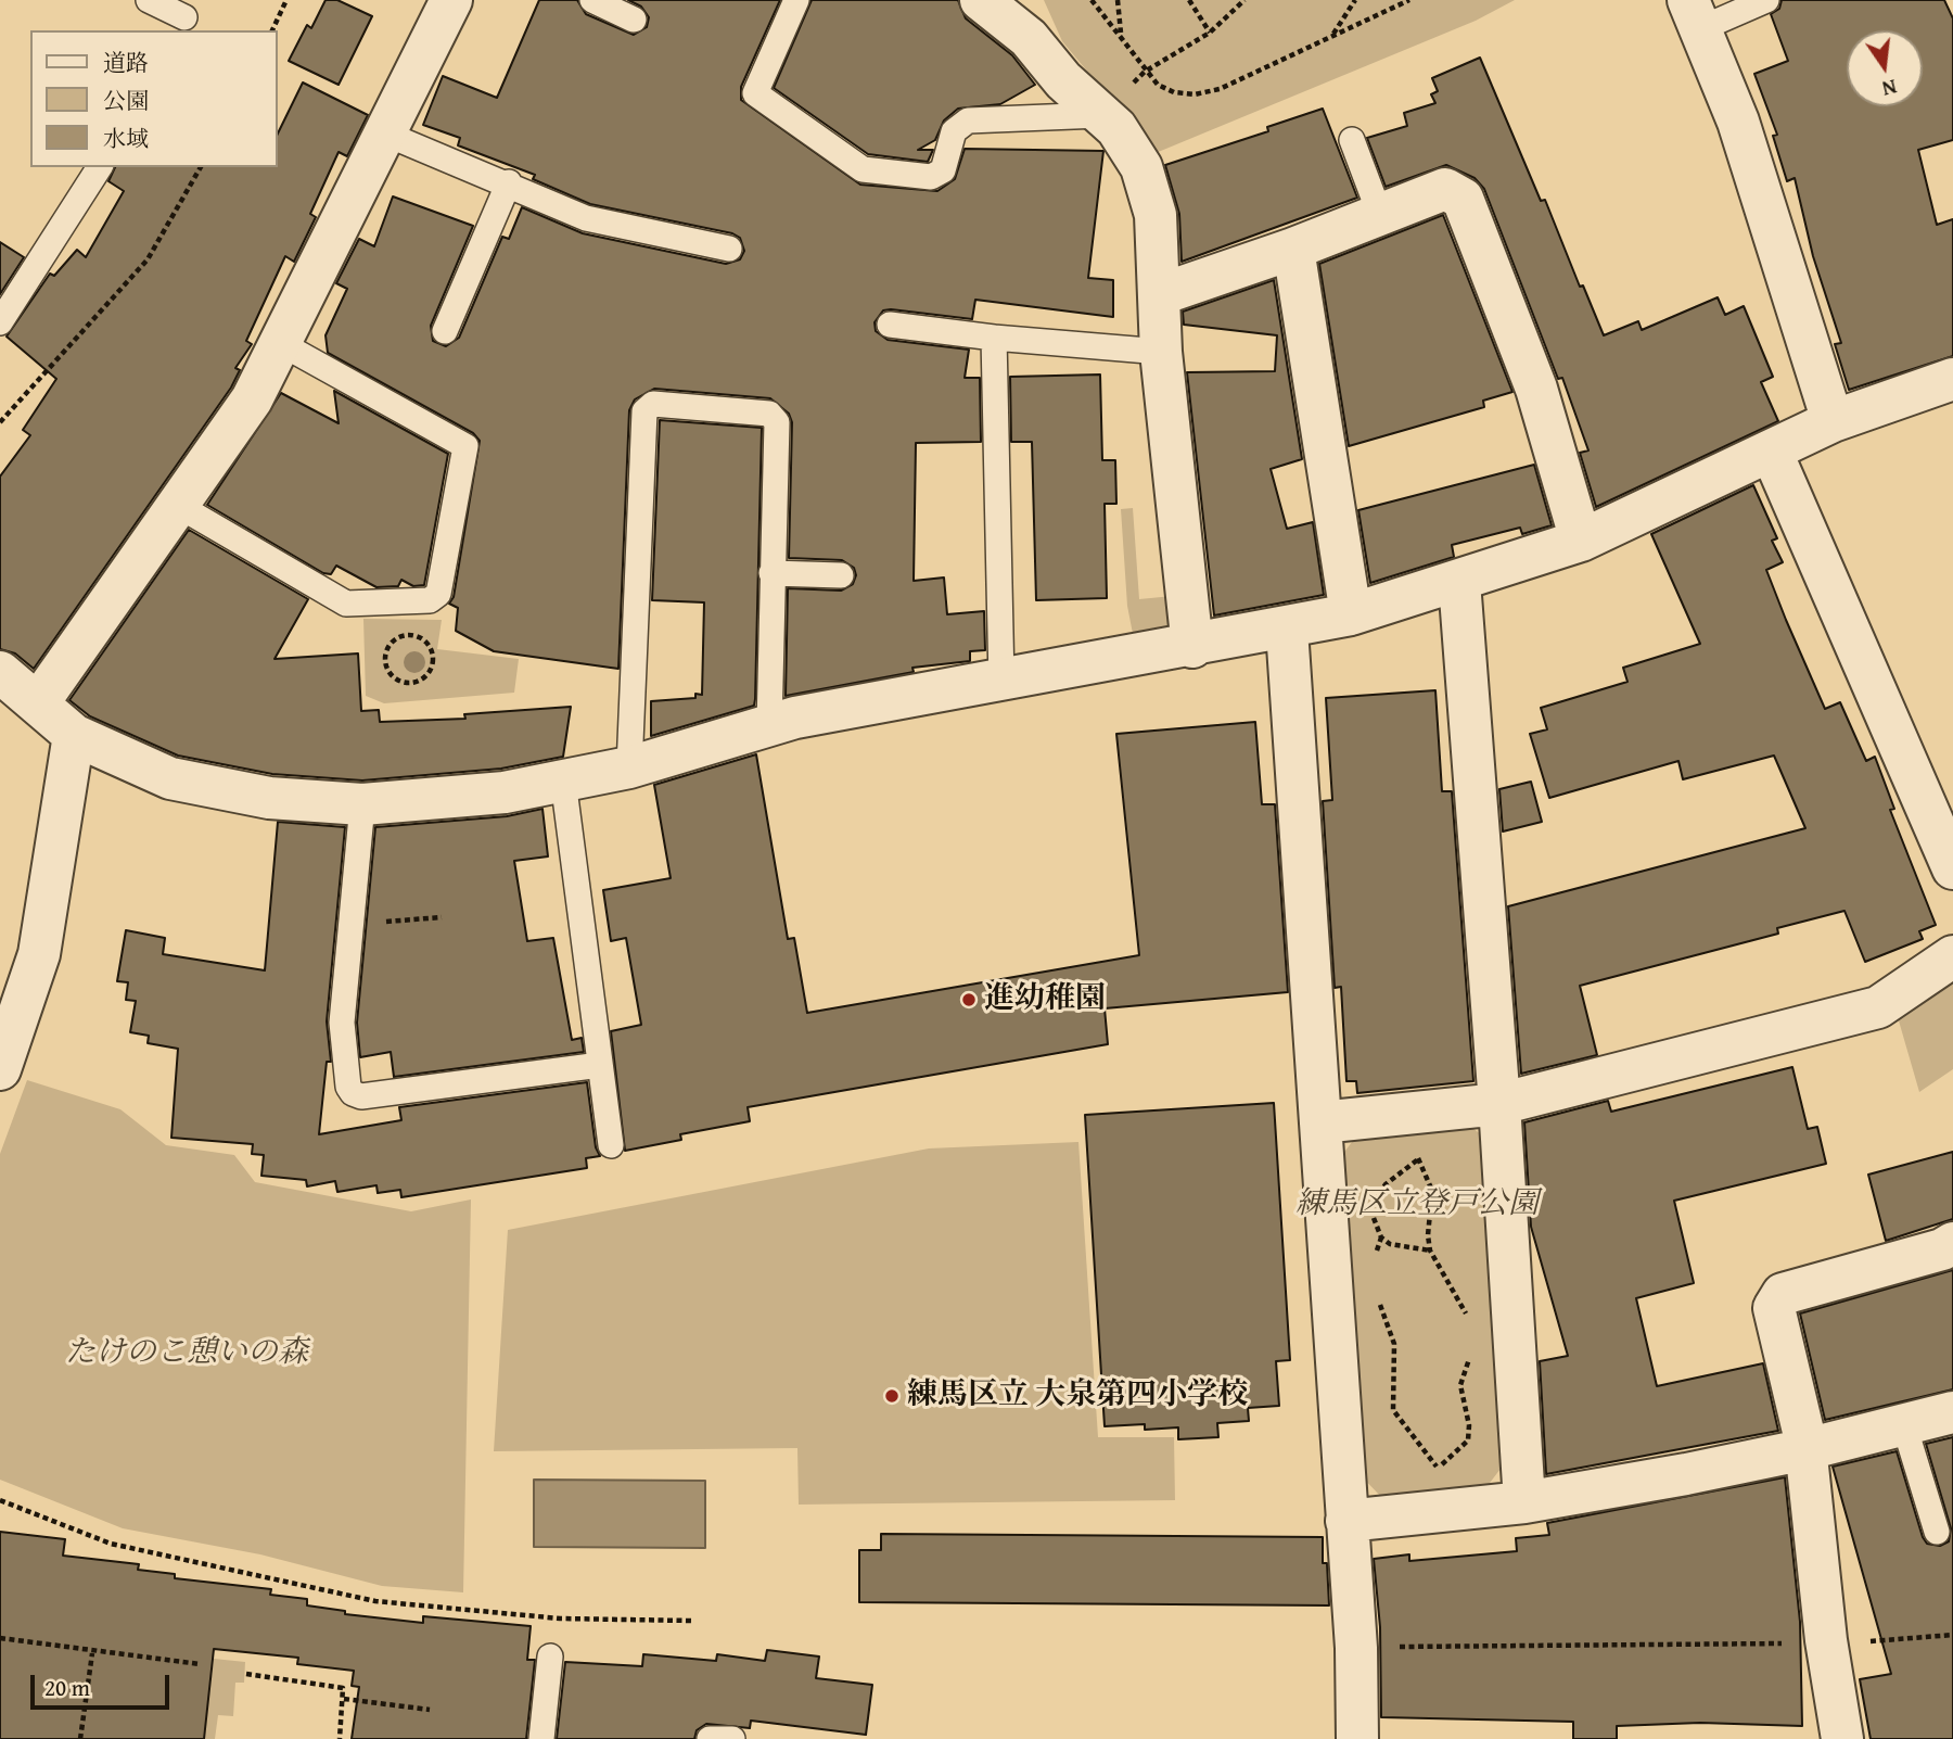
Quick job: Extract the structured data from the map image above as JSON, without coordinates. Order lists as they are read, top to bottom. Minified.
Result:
{"parks":["練馬区立登戸公園","たけのこ憩いの森"],"places":["進幼稚園","練馬区立 大泉第四小学校"],"legend":["道路","公園","水域"],"scale_bar":"20 m","north":"bottom"}
